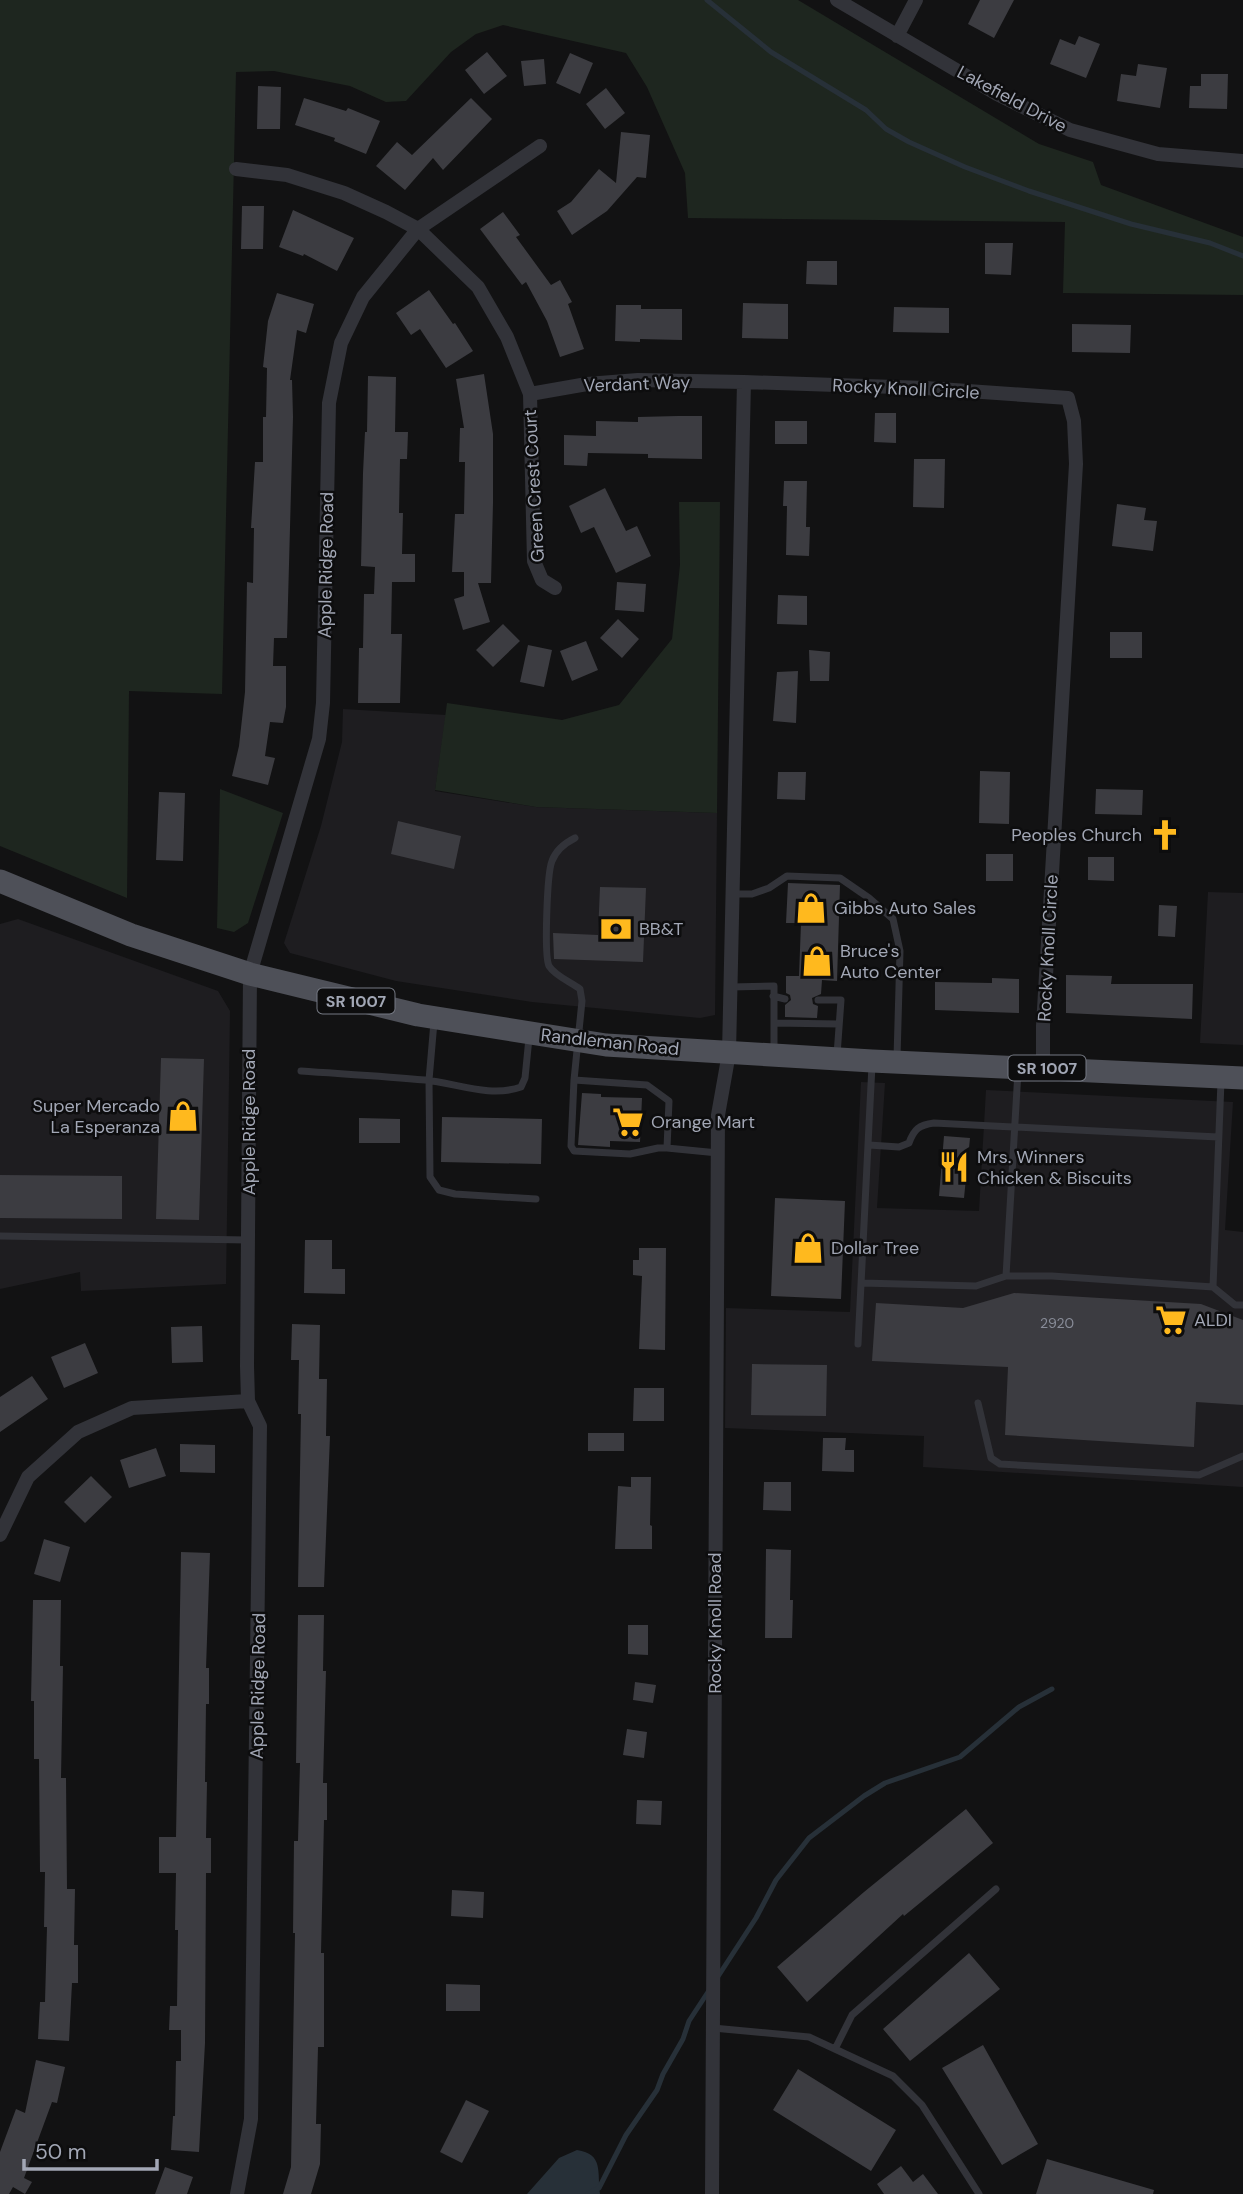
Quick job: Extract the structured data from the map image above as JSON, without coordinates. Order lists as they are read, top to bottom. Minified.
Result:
{"streets":{"main road":["SR 1007","Randleman Road"],"street":["Lakefield Drive","Verdant Way","Rocky Knoll Circle","Green Crest Court","Apple Ridge Road","Rocky Knoll Road"]},"crossings":[["Verdant Way","Rocky Knoll Circle"],["Verdant Way","Green Crest Court"],["Rocky Knoll Circle","Randleman Road"],["Green Crest Court","Apple Ridge Road"],["Apple Ridge Road","Randleman Road"],["Randleman Road","Rocky Knoll Road"]],"places":{"church":["Peoples Church"],"shop":["Gibbs Auto Sales","Bruce's Auto Center","Super Mercado La Esperanza","Dollar Tree"],"bank":["BB&T"],"supermarket":["Orange Mart","ALDI"],"restaurant":["Mrs. Winners Chicken & Biscuits"]},"house_numbers":["2920"],"scale_bar":"50 m"}
